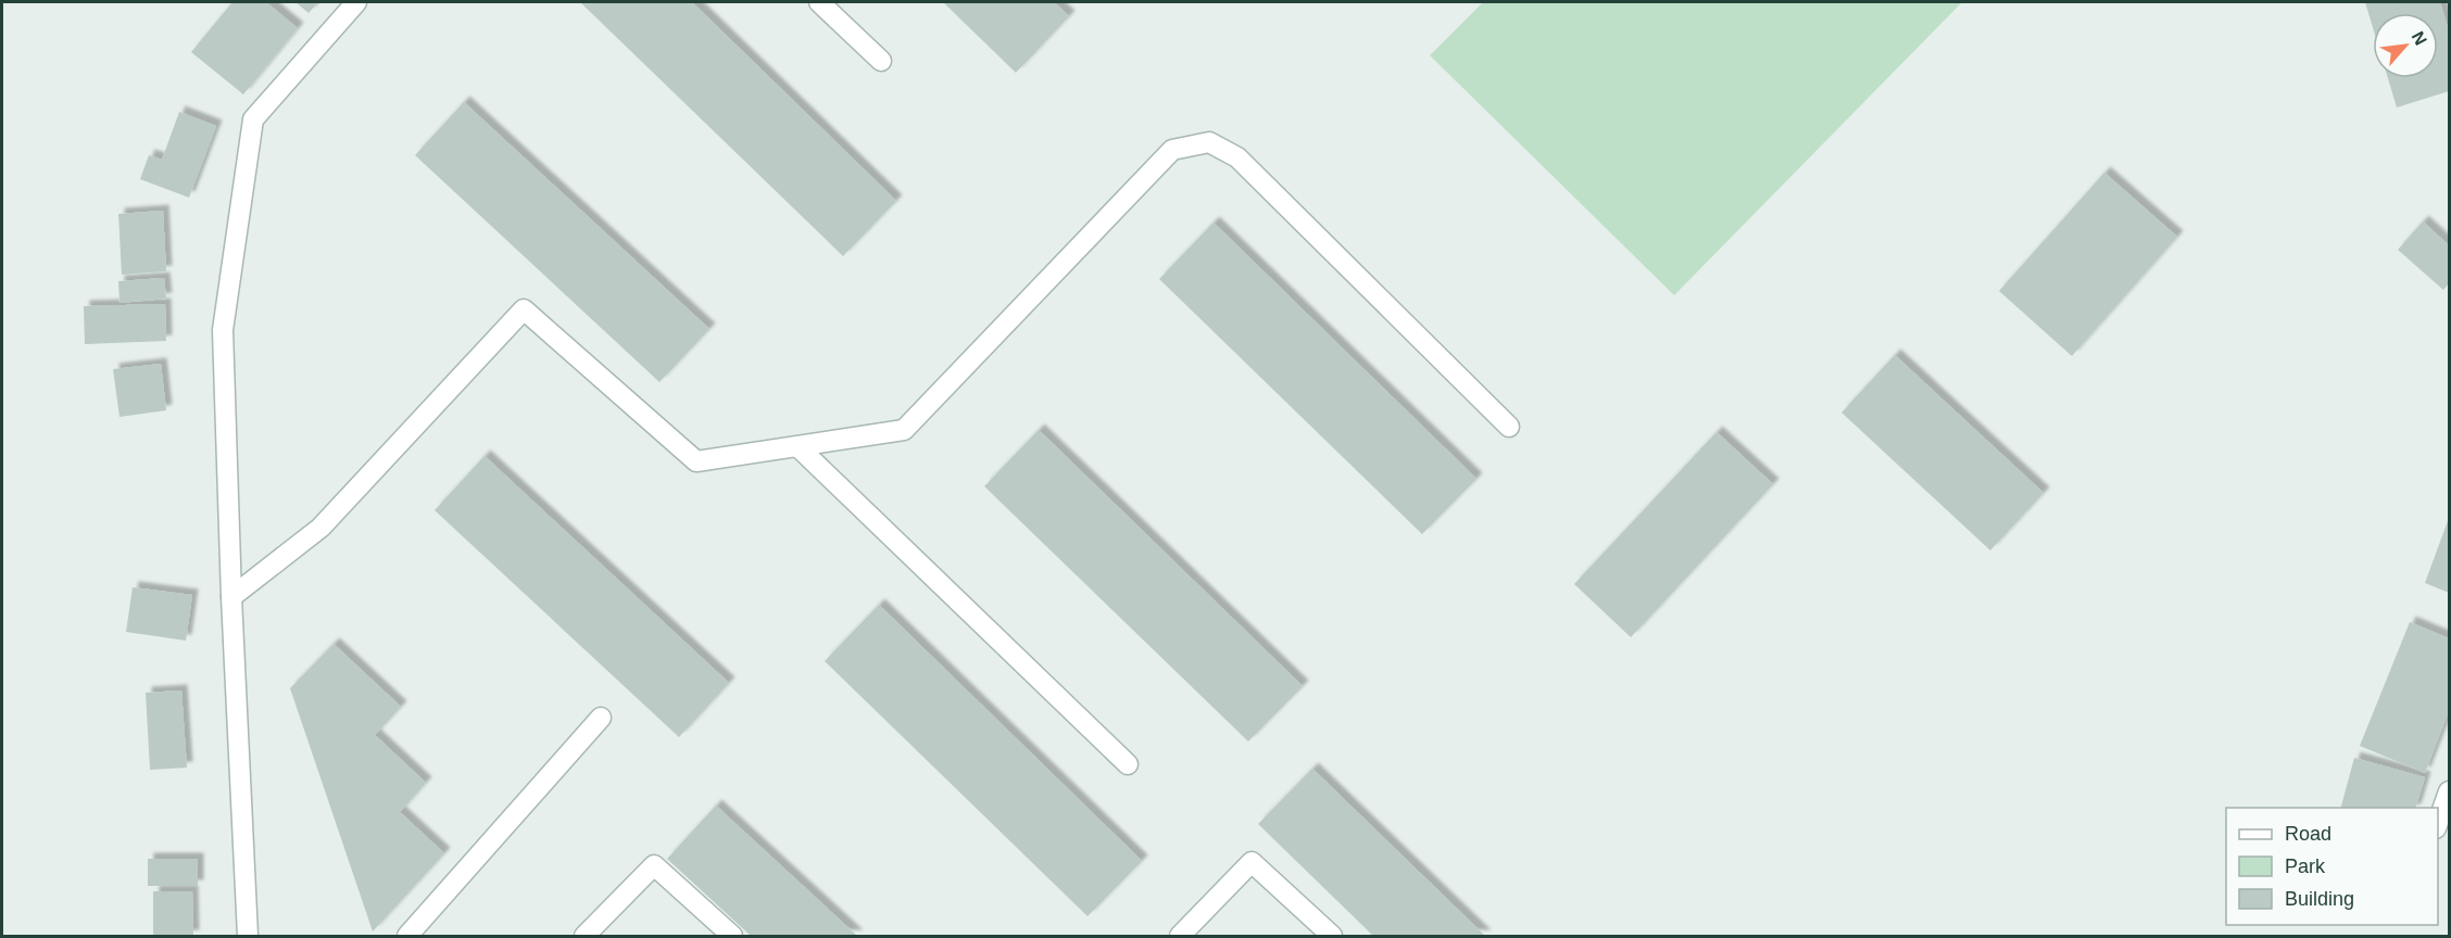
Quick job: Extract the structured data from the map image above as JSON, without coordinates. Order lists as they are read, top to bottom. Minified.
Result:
{"legend":["Road","Park","Building"],"north":"top right"}
